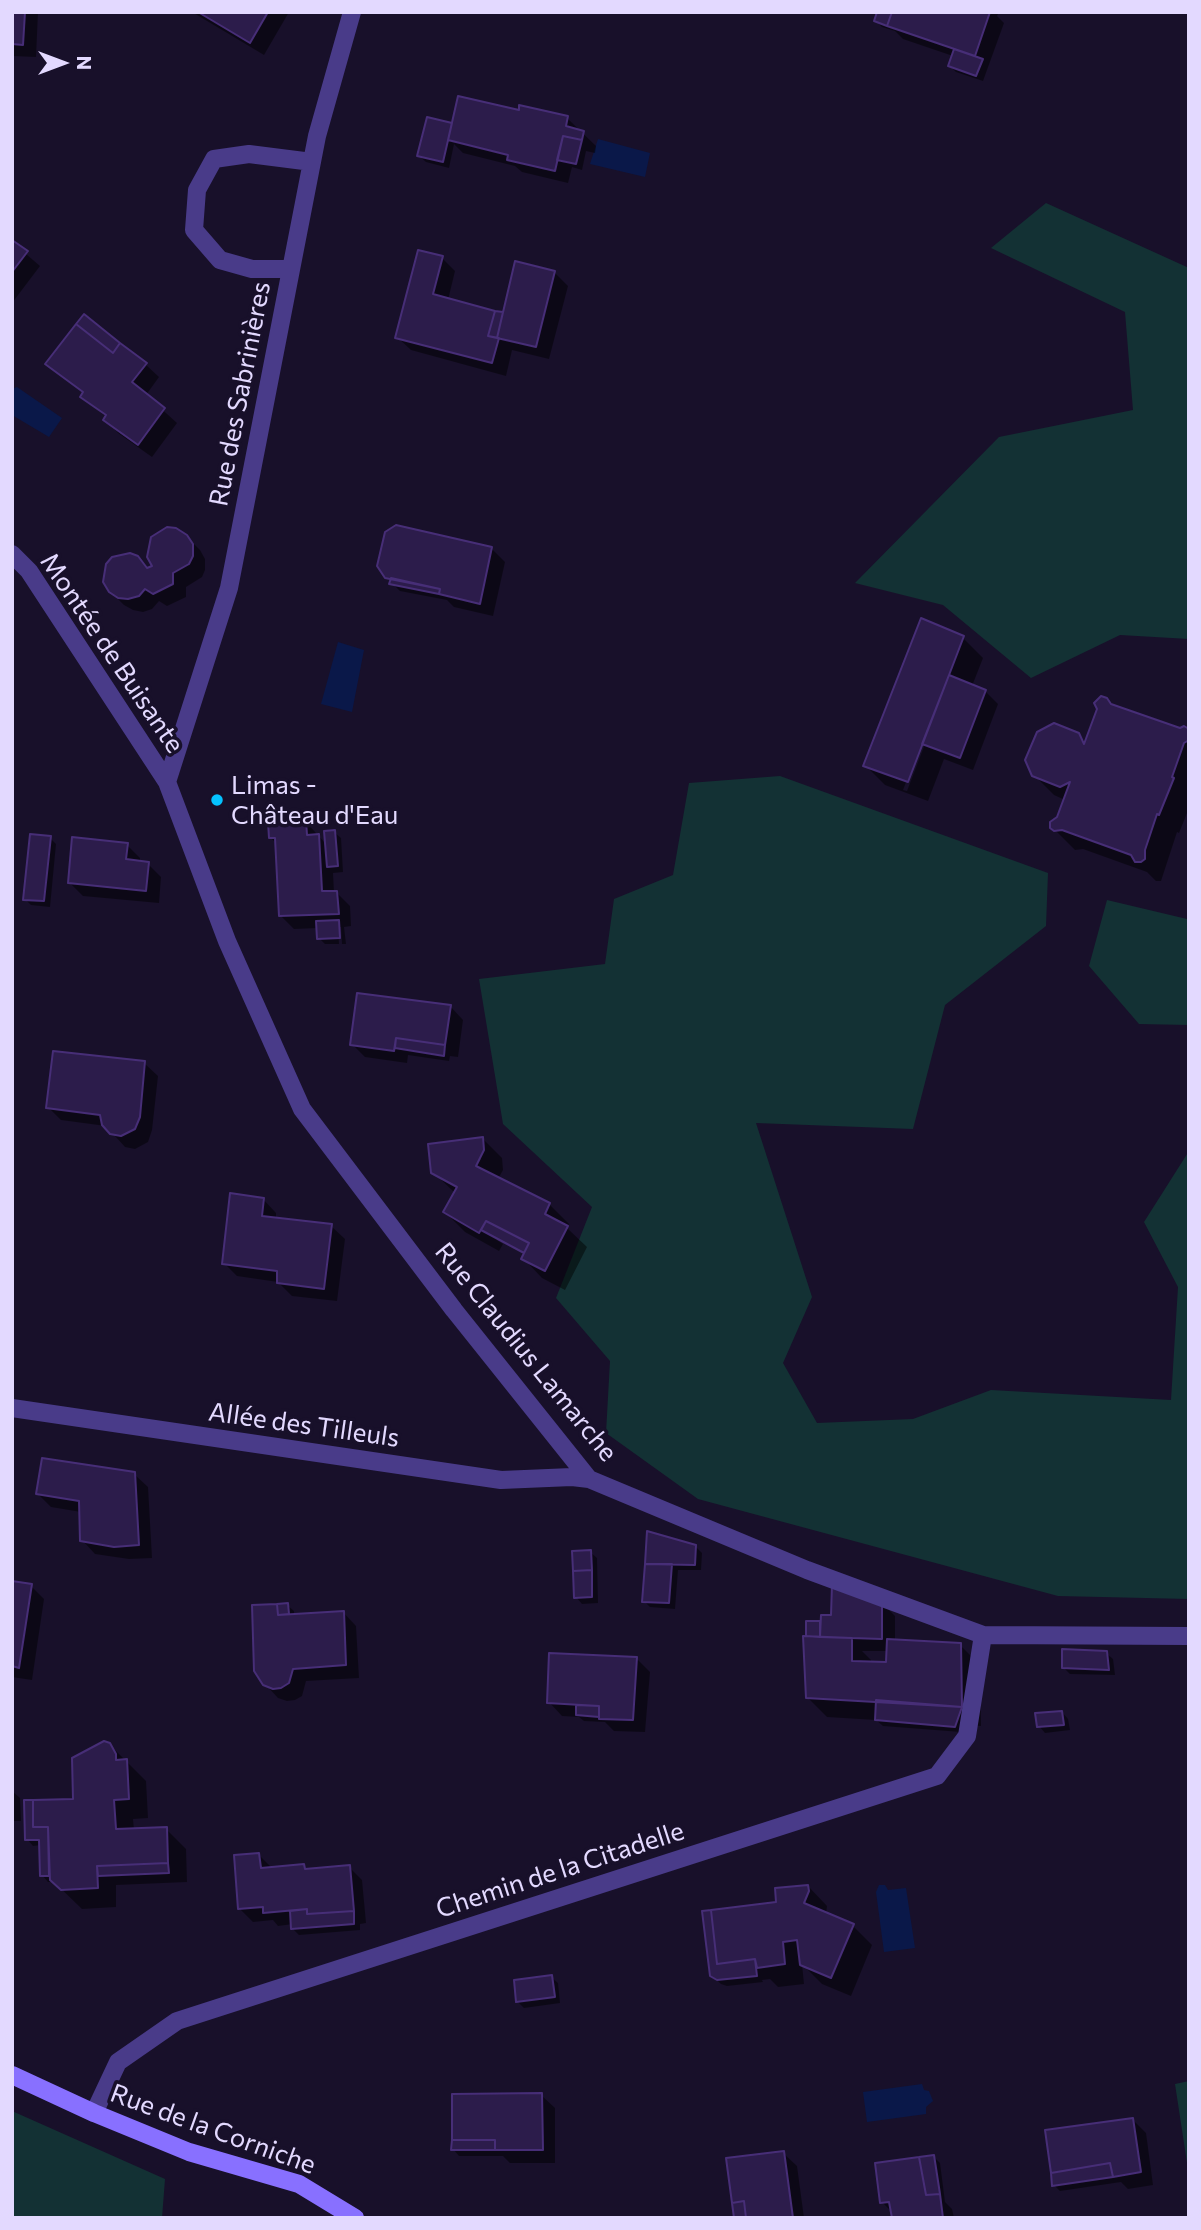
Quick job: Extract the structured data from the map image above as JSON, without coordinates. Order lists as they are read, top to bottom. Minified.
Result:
{"streets":{"main road":["Rue de la Corniche"],"street":["Rue des Sabrinières","Montée de Buisante","Rue Claudius Lamarche","Allée des Tilleuls","Chemin de la Citadelle"]},"crossings":[["Rue des Sabrinières","Montée de Buisante"],["Rue des Sabrinières","Rue Claudius Lamarche"],["Montée de Buisante","Rue Claudius Lamarche"],["Rue Claudius Lamarche","Allée des Tilleuls"],["Rue Claudius Lamarche","Chemin de la Citadelle"],["Chemin de la Citadelle","Rue de la Corniche"]],"places":["Limas - Château d'Eau"],"north":"right"}
